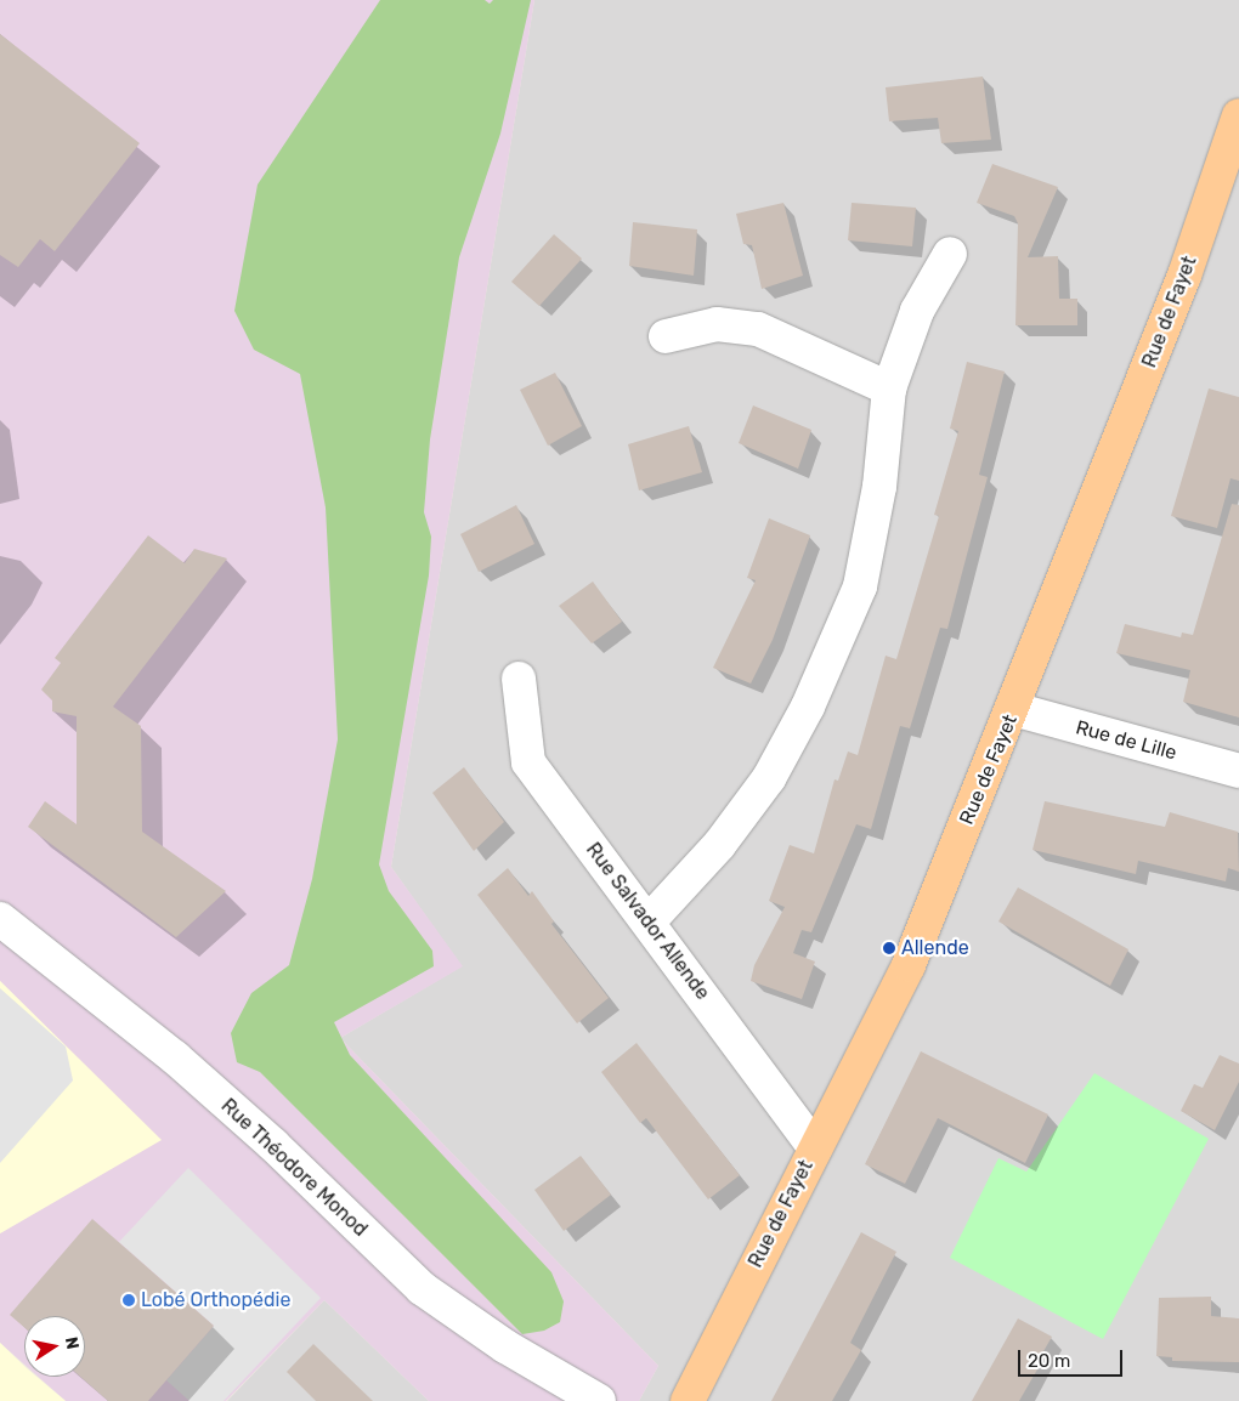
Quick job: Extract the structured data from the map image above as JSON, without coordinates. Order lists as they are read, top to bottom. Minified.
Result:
{"streets":{"main road":["Rue de Fayet"],"street":["Rue de Lille","Rue Salvador Allende","Rue Théodore Monod"]},"crossings":[["Rue de Fayet","Rue de Lille"],["Rue de Fayet","Rue Salvador Allende"]],"places":["Allende","Lobé Orthopédie"],"scale_bar":"20 m","north":"right"}
